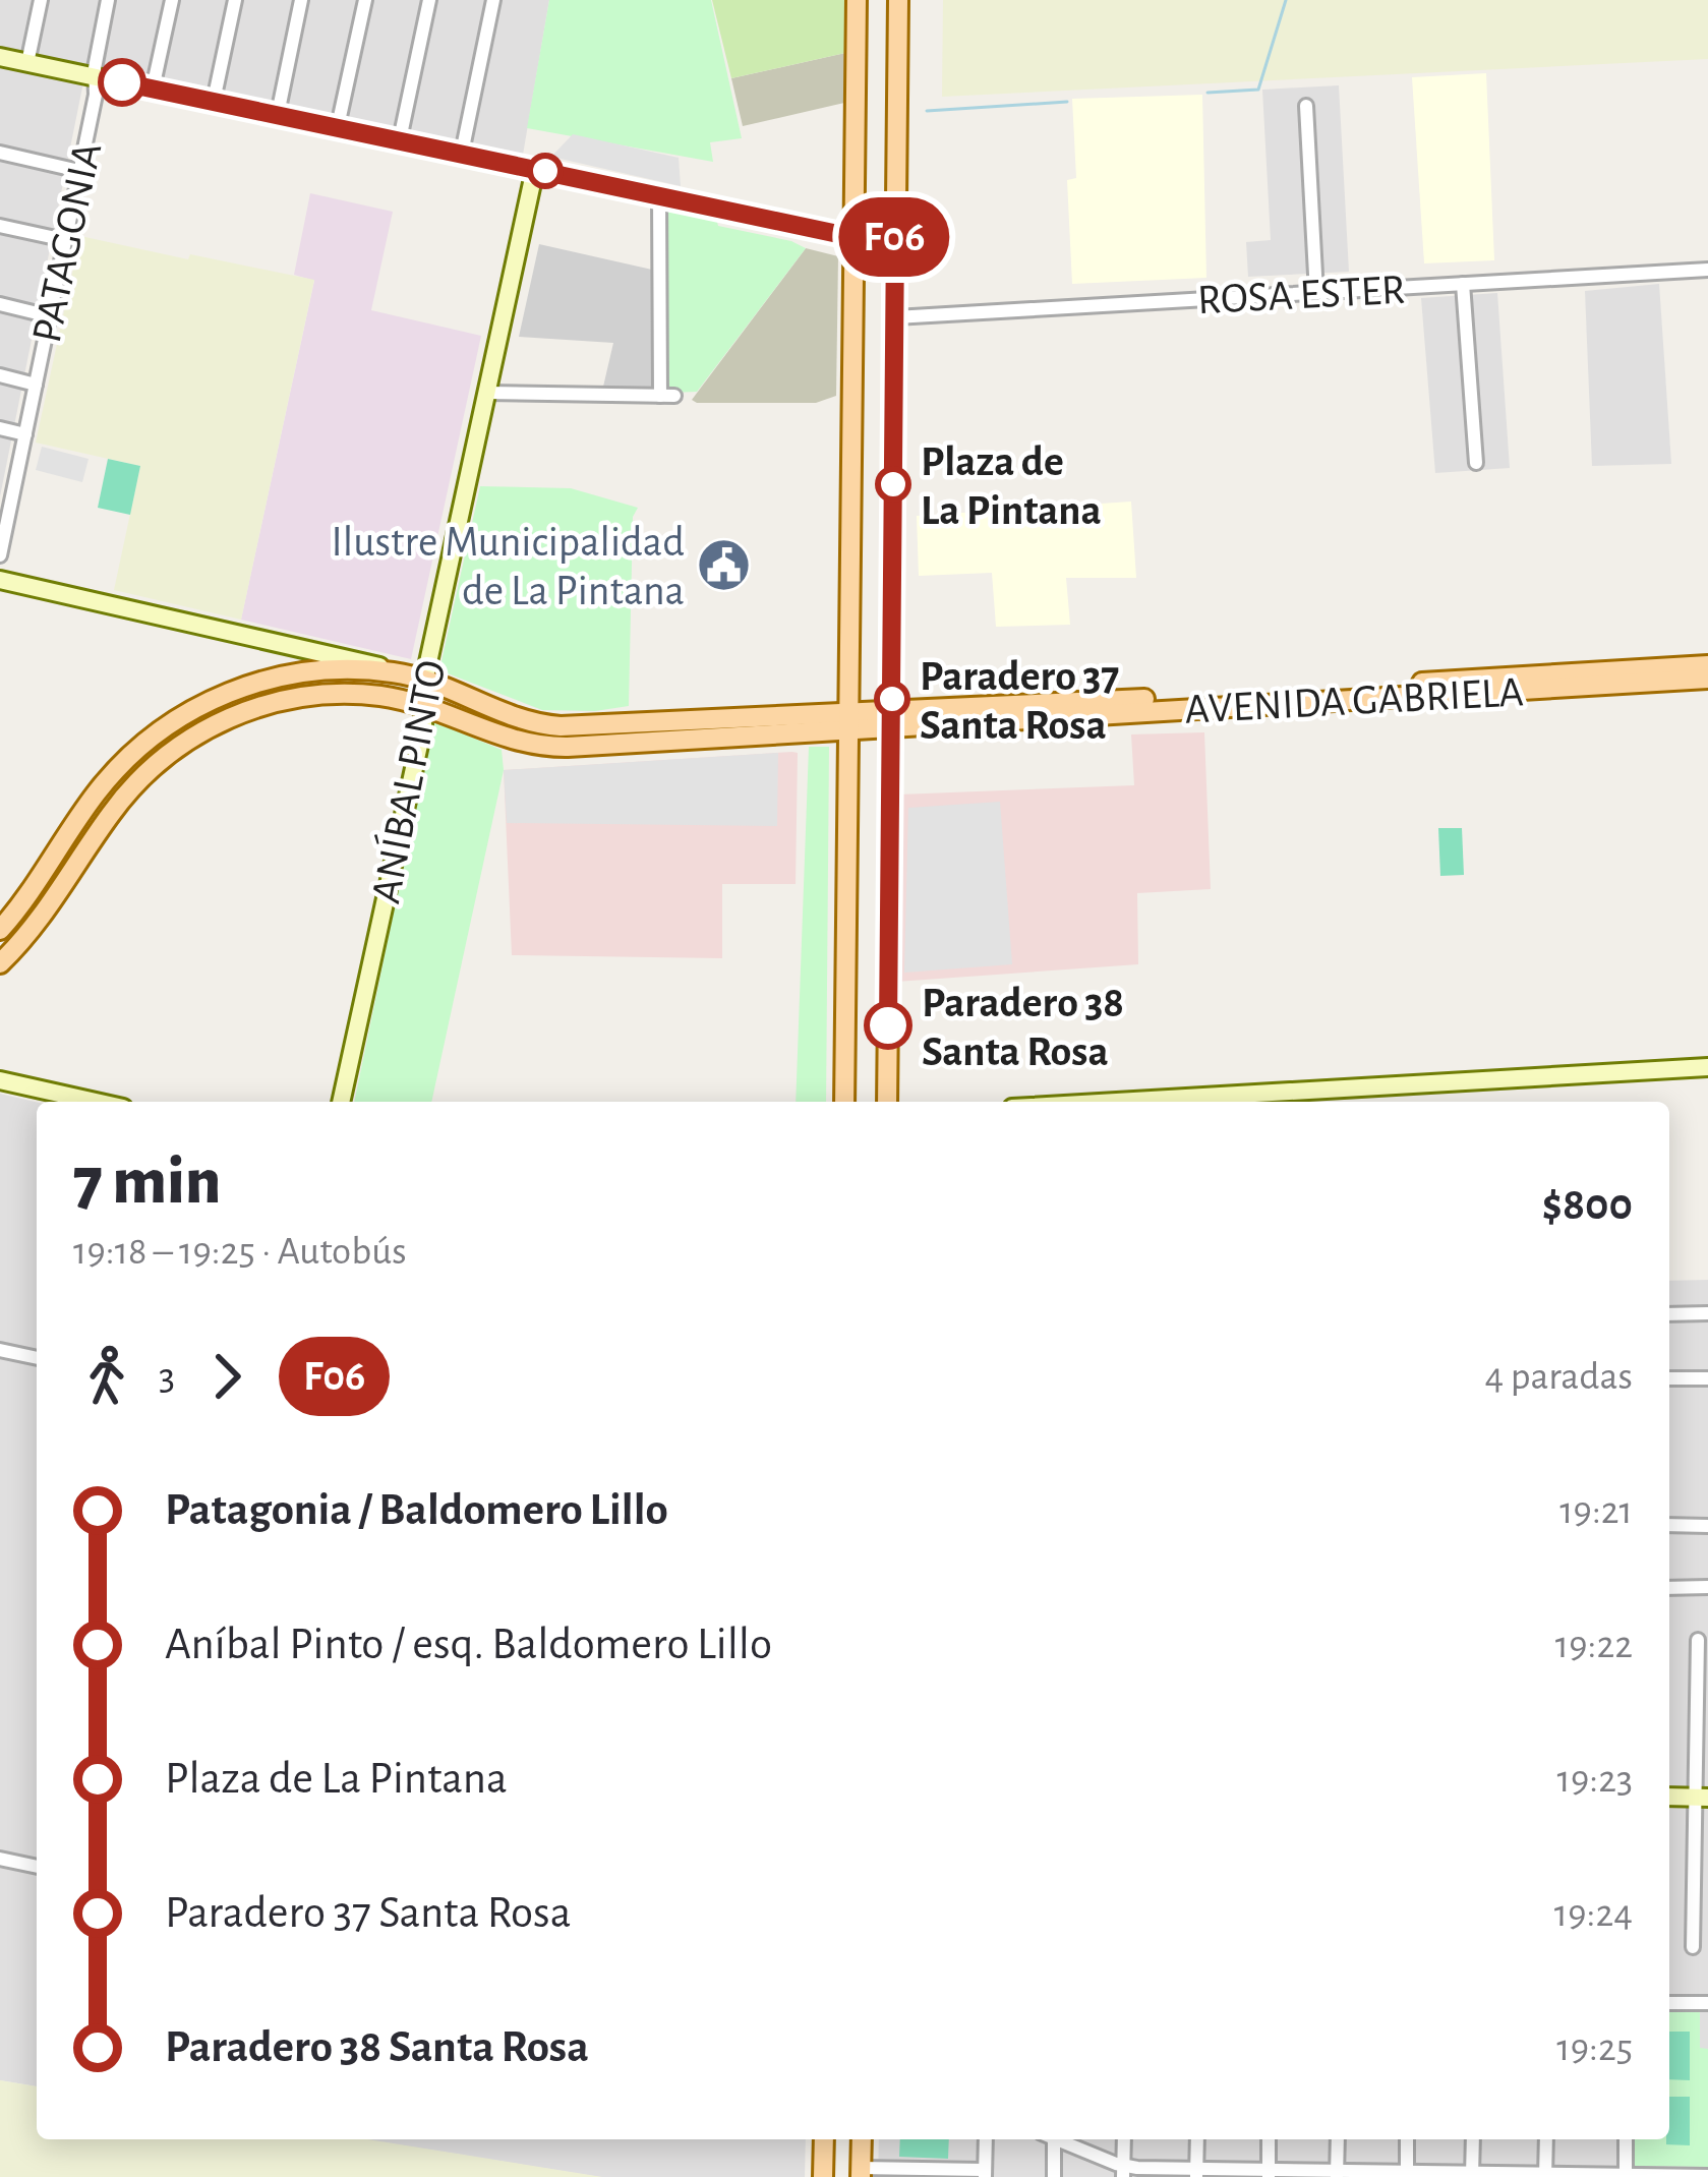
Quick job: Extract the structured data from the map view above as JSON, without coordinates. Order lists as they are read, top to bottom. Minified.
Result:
{"streets":{"main road":["AVENIDA GABRIELA"],"street":["PATAGONIA","ROSA ESTER","ANÍBAL PINTO"]},"crossings":[["AVENIDA GABRIELA","ANÍBAL PINTO"]],"places":{"other":["Plaza de La Pintana","Paradero 37 Santa Rosa","Paradero 38 Santa Rosa"],"public building":["Ilustre Municipalidad de La Pintana"]},"lines":["bus line F06"],"page":{"on_map":"F06","heading":["7 min","19:18 – 19:25 · Autobús","$800"],"legs":["3","F06","4 paradas"],"list":[{"name":"Patagonia / Baldomero Lillo","value":"19:21"},{"name":"Aníbal Pinto / esq. Baldomero Lillo","value":"19:22"},{"name":"Plaza de La Pintana","value":"19:23"},{"name":"Paradero 37 Santa Rosa","value":"19:24"},{"name":"Paradero 38 Santa Rosa","value":"19:25"}]}}
